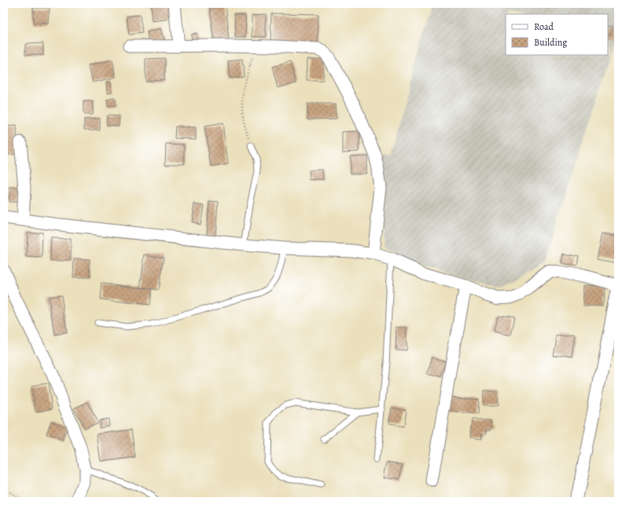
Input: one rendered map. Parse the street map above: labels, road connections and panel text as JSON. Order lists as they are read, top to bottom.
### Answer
{
  "legend": ["Road", "Building"]
}
